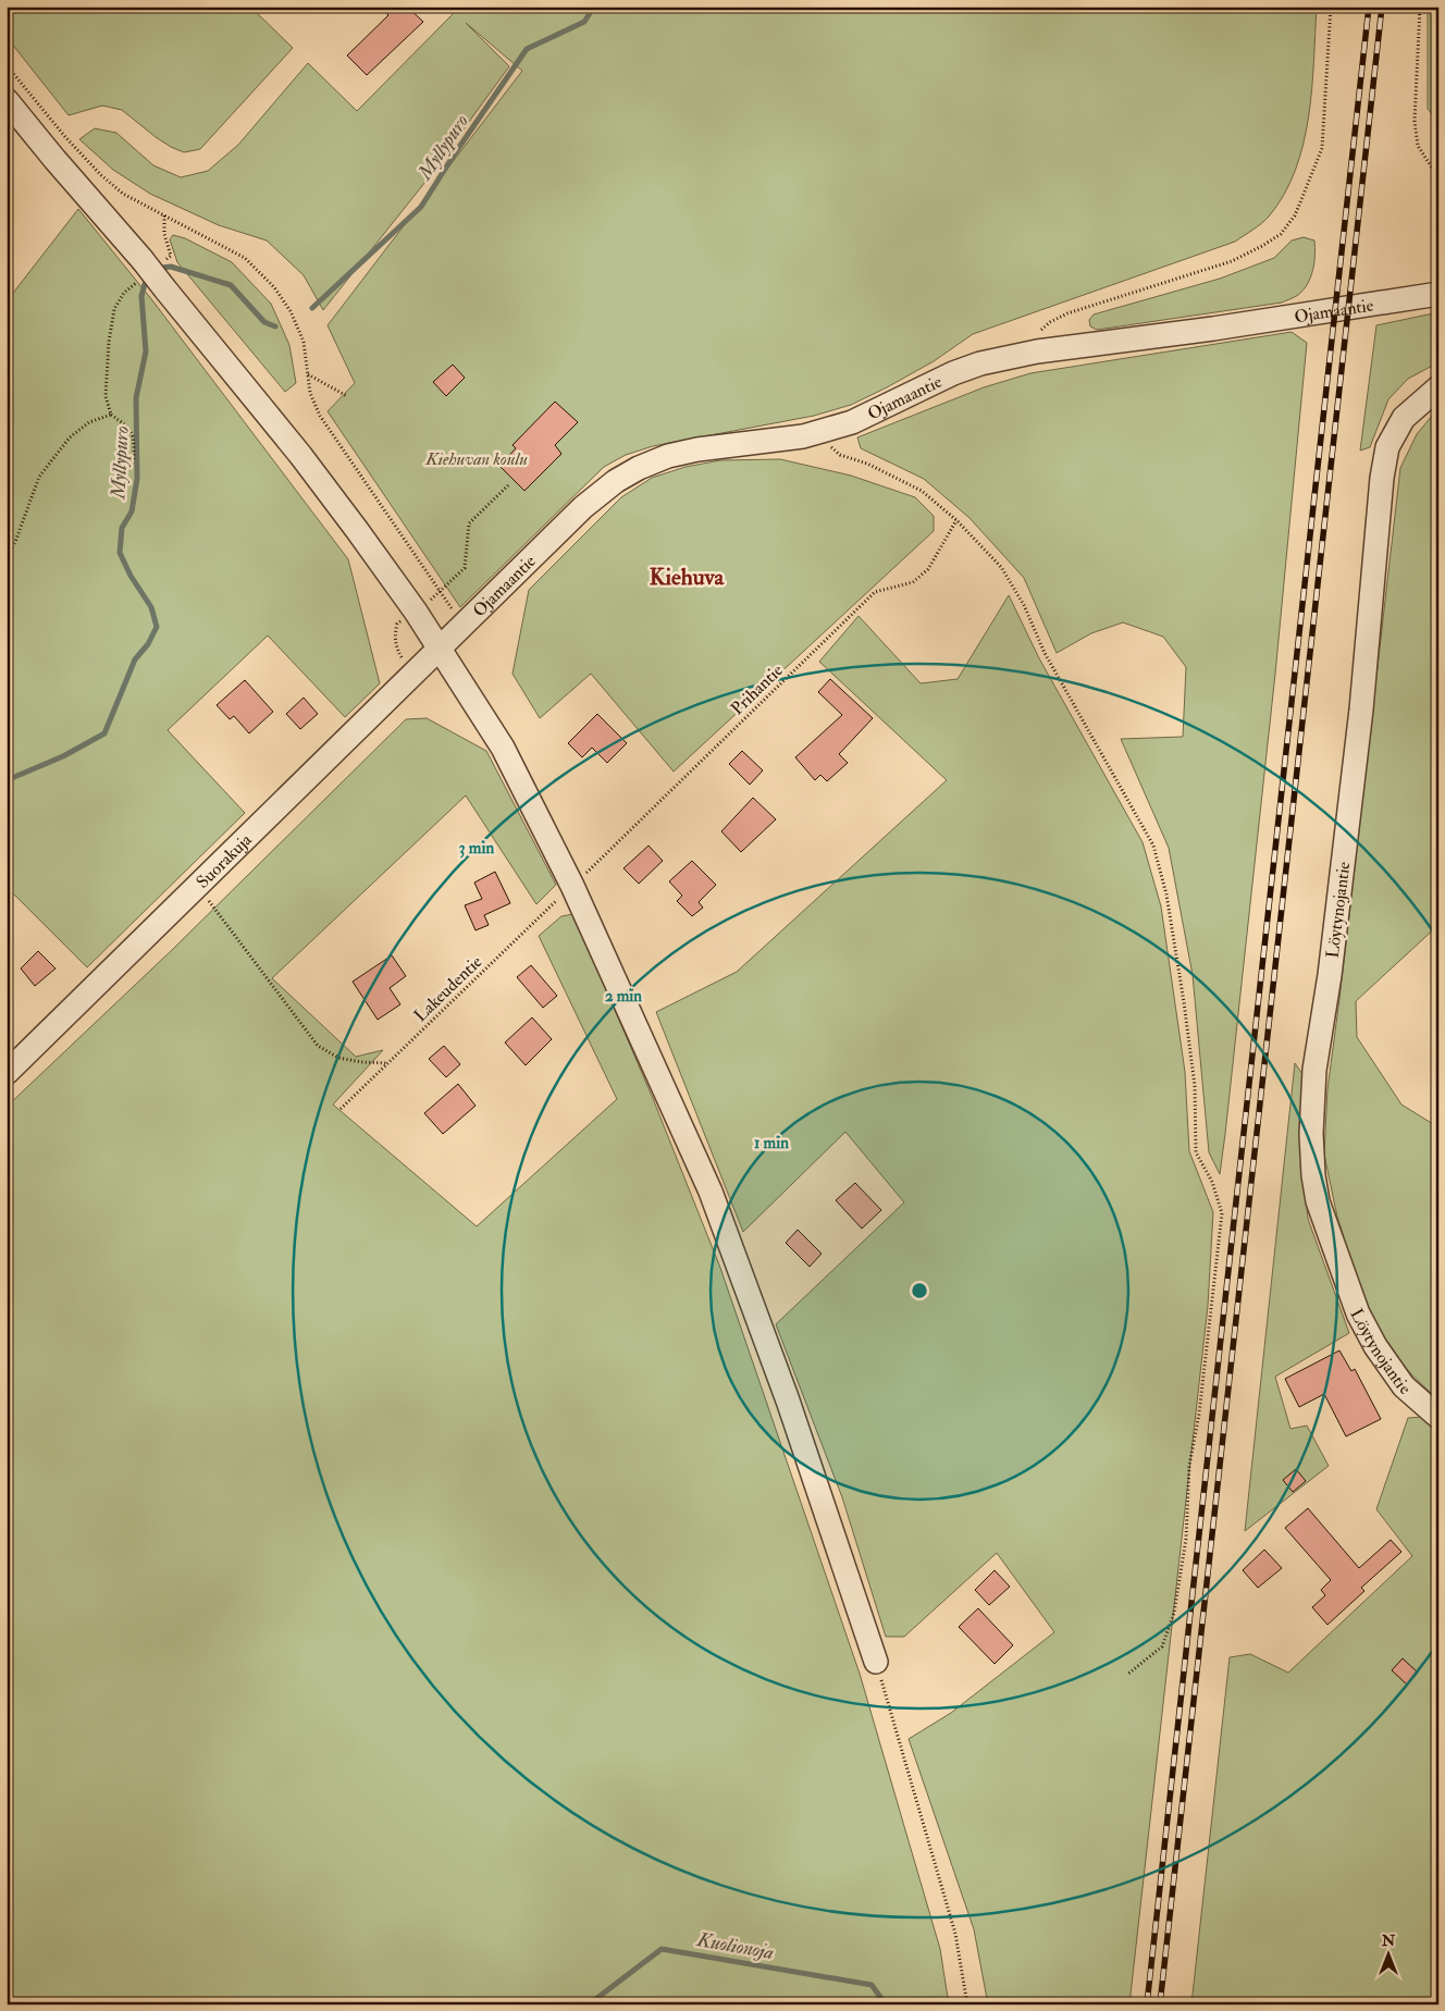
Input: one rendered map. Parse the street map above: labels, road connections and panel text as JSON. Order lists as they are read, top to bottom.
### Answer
{
  "streets": {
    "street": ["Ojamaantie", "Suorakuja", "Löytynojantie"],
    "path": ["Prihantie", "Lakeudentie"]
  },
  "crossings": [
    ["Ojamaantie", "Suorakuja"],
    ["Prihantie", "Lakeudentie"]
  ],
  "districts": ["Kiehuva"],
  "water": ["Myllypuro", "Kuolionoja"],
  "parks": ["Kiehuvan koulu"],
  "north": "top",
  "rings": ["3 min", "2 min", "1 min"]
}
